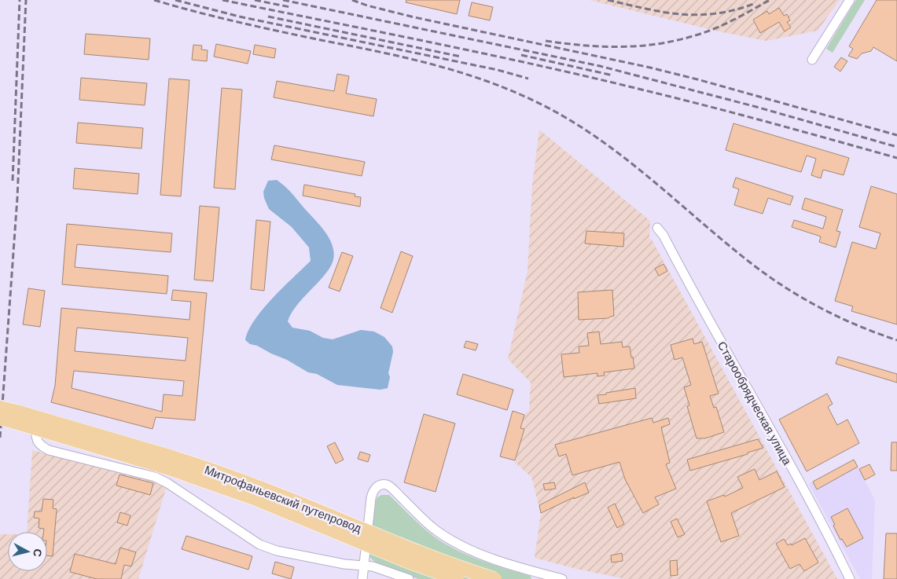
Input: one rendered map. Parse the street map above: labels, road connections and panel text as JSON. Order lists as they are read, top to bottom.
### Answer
{
  "streets": {
    "main road": ["Митрофаньевский путепровод"],
    "street": ["Старообрядческая улица"]
  },
  "north": "right"
}
